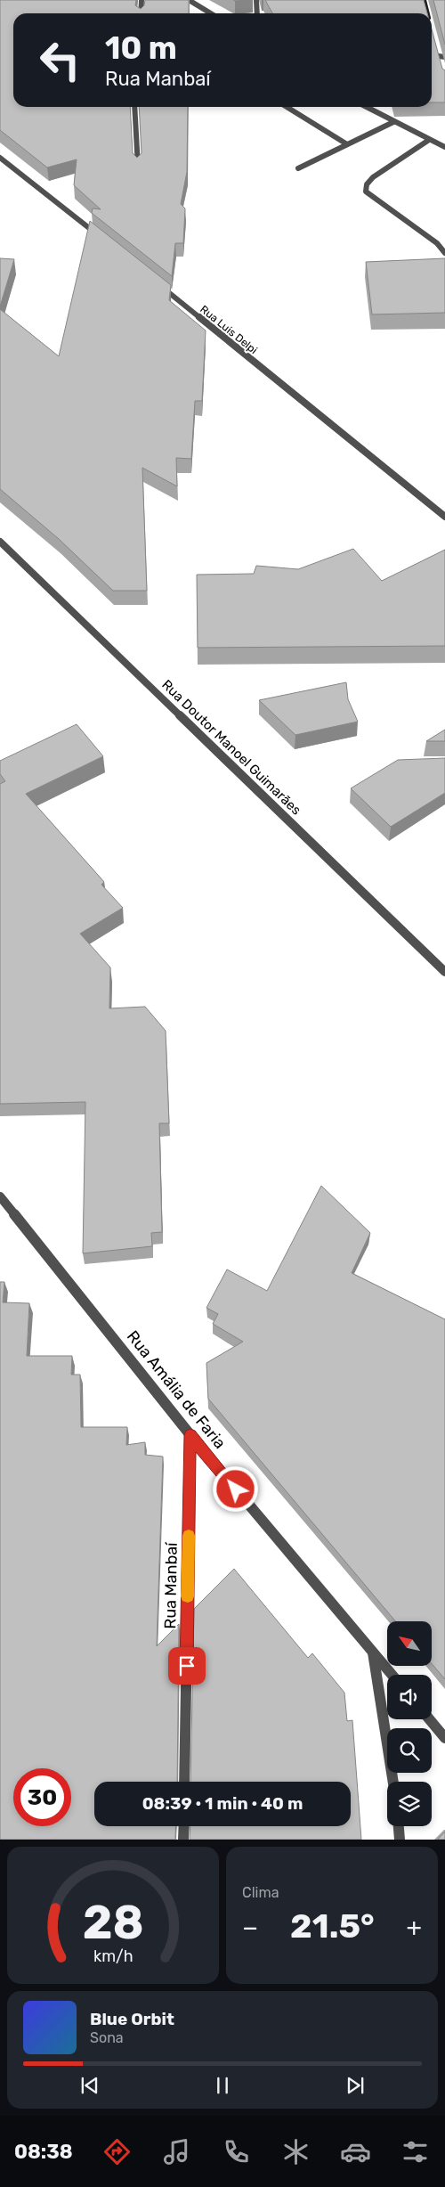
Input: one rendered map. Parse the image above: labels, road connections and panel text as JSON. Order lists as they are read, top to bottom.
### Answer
{
  "streets": {
    "street": [
      "Rua Luis Delpi",
      "Rua Doutor Manoel Guimarães",
      "Rua Amália de Faria",
      "Rua Manbaí"
    ]
  },
  "crossings": [
    ["Rua Amália de Faria", "Rua Manbaí"]
  ],
  "north": "top left",
  "page": {
    "turn": ["10 m", "Rua Manbaí"],
    "limit": "30",
    "trip": "08:39 · 1 min · 40 m",
    "tile": "Clima",
    "heat": ["−", "21.5°", "+"],
    "song": ["Blue Orbit", "Sona"],
    "tabs": "08:38",
    "gauge": ["28", "km/h"]
  }
}
